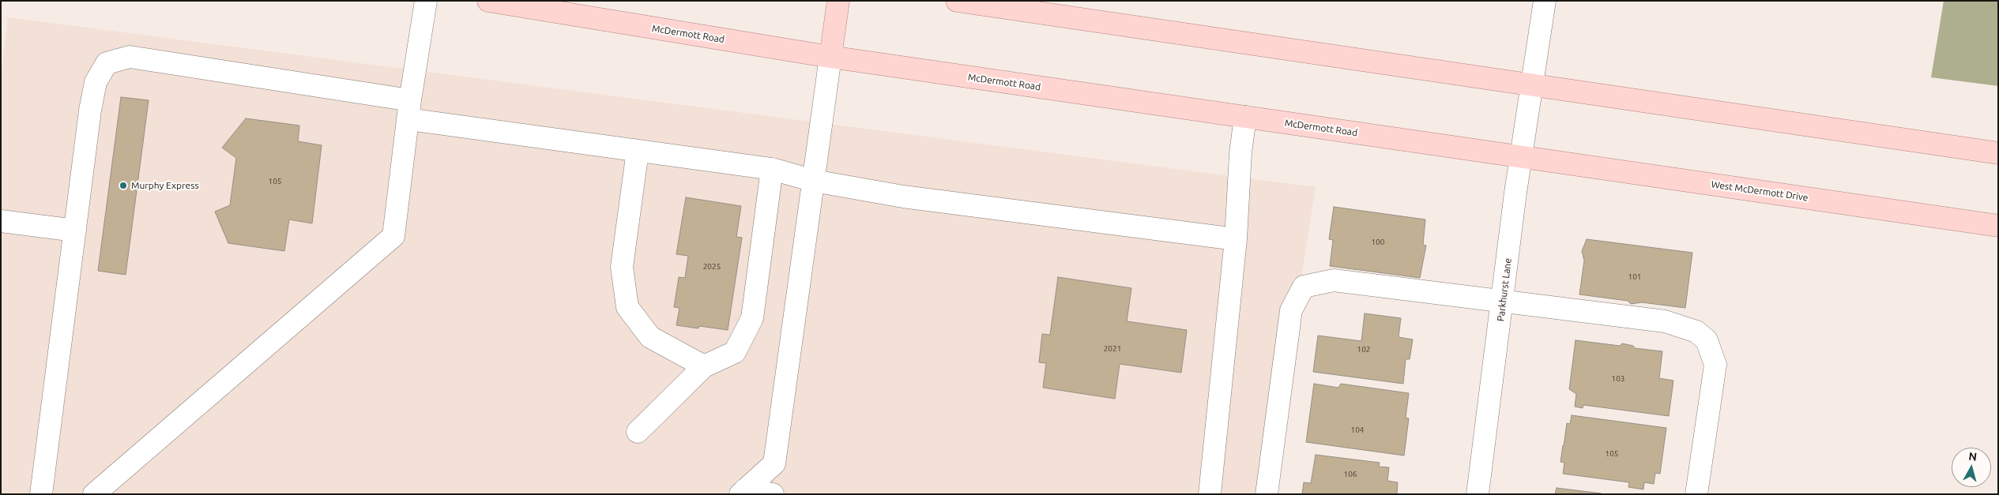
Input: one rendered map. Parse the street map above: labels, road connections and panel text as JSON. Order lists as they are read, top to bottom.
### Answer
{
  "streets": {
    "main road": ["McDermott Road", "West McDermott Drive"],
    "street": ["Parkhurst Lane"]
  },
  "crossings": [
    ["McDermott Road", "West McDermott Drive"],
    ["McDermott Road", "Parkhurst Lane"],
    ["West McDermott Drive", "Parkhurst Lane"]
  ],
  "places": ["Murphy Express"],
  "house_numbers": [
    "105",
    "100",
    "2025",
    "101",
    "2021",
    "102",
    "103",
    "104",
    "105",
    "106"
  ],
  "north": "top"
}
